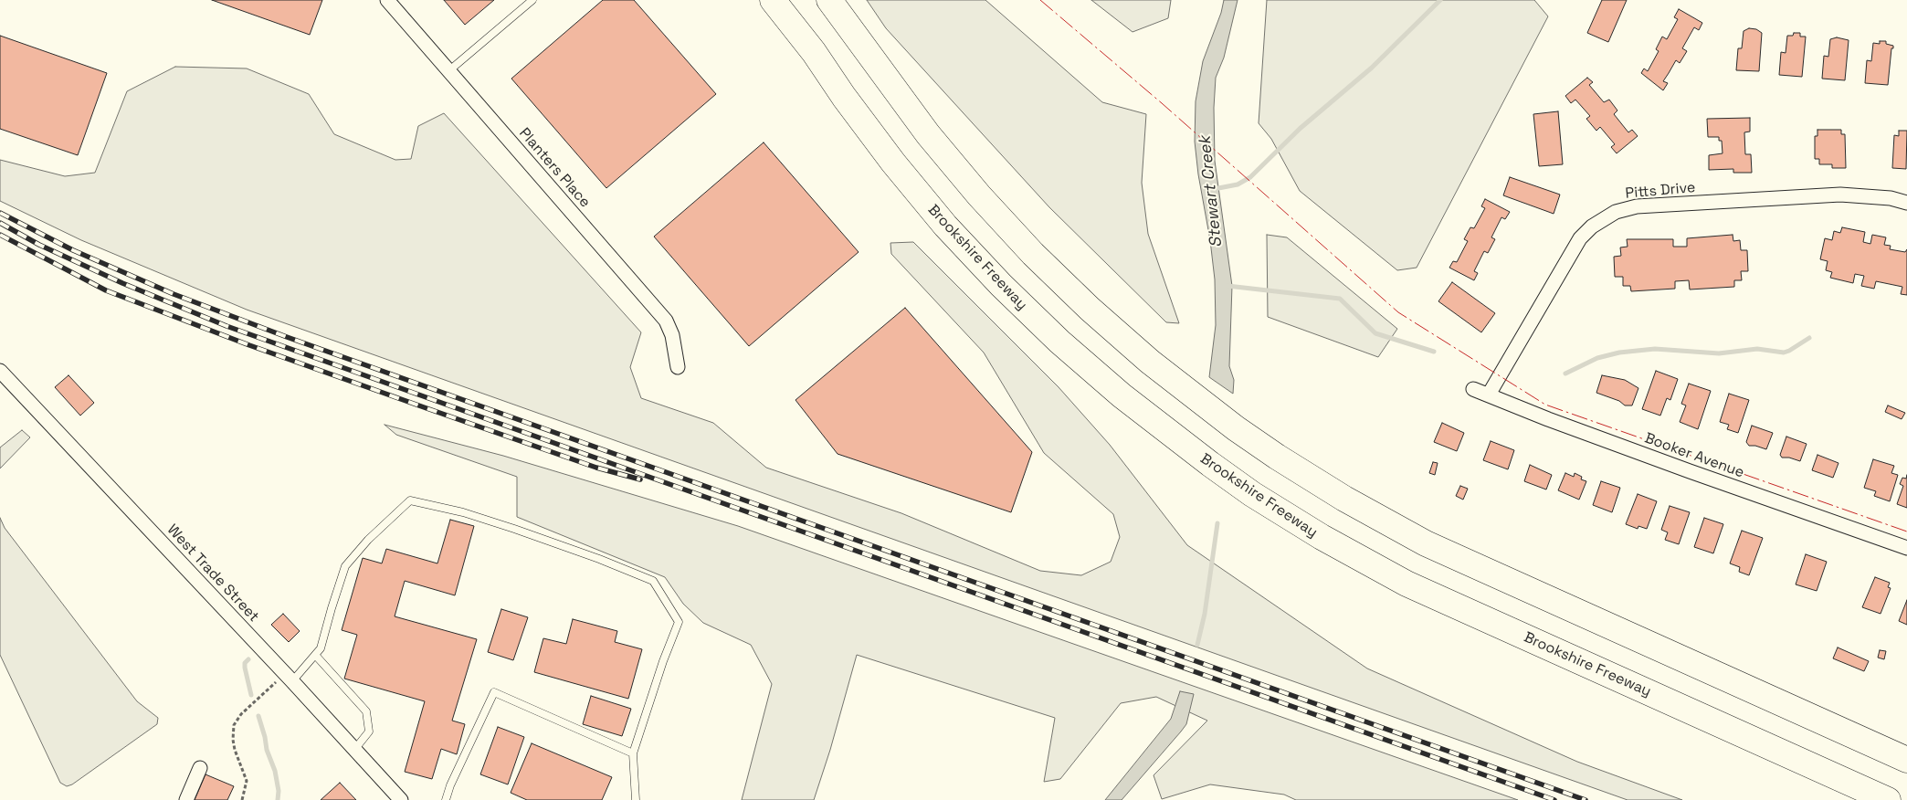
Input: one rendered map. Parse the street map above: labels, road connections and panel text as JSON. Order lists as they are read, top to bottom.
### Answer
{
  "streets": {
    "highway": ["Brookshire Freeway"],
    "street": [
      "Planters Place",
      "Pitts Drive",
      "Booker Avenue",
      "West Trade Street"
    ]
  },
  "crossings": [
    ["Pitts Drive", "Booker Avenue"]
  ],
  "water": ["Stewart Creek"]
}
